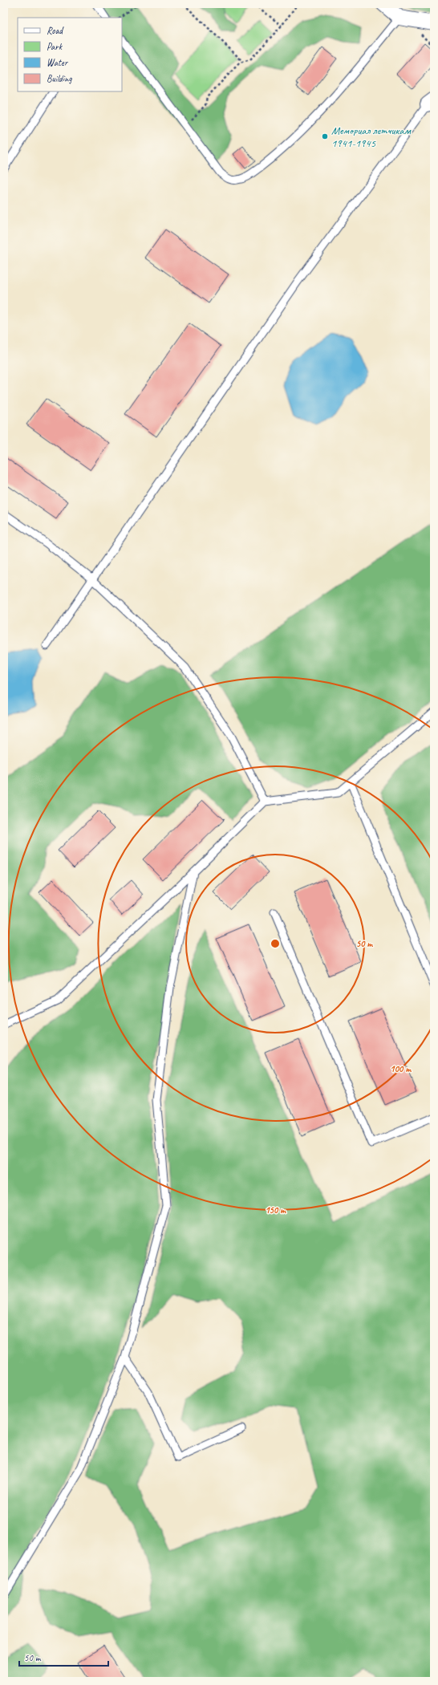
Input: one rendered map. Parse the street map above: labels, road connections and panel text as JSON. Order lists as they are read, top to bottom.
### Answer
{
  "places": ["Мемориал летчикам 1941-1945"],
  "legend": [
    "Road",
    "Park",
    "Water",
    "Building"
  ],
  "scale_bar": "50 m",
  "rings": ["50 m", "100 m", "150 m"]
}
